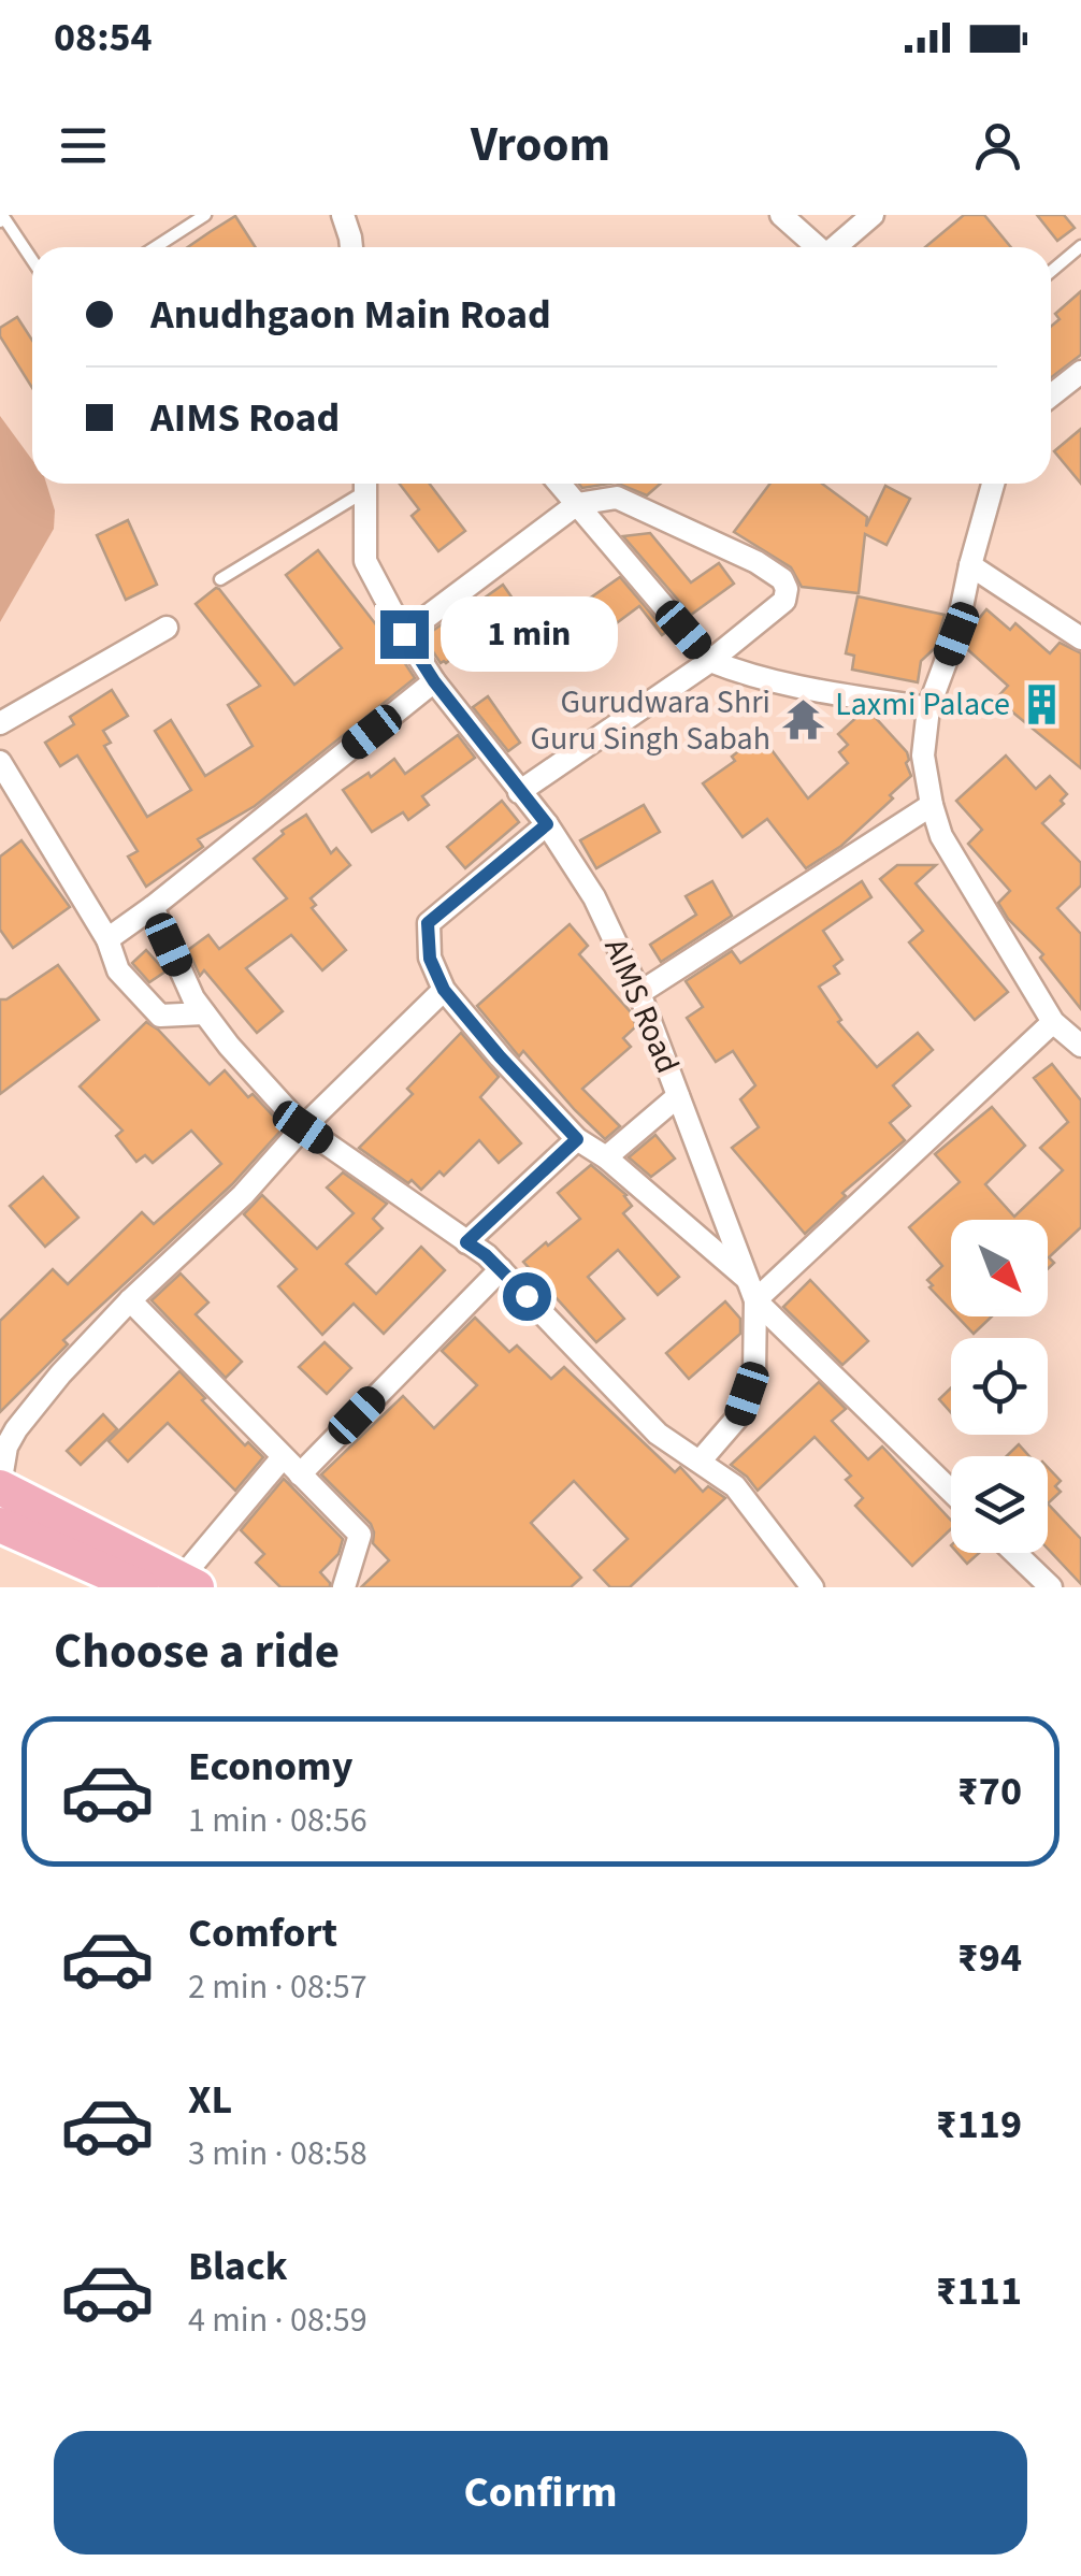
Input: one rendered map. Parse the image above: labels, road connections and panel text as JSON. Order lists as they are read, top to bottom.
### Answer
{
  "streets": {
    "street": ["AIMS Road"]
  },
  "places": {
    "building": ["Laxmi Palace"],
    "temple": ["Gurudwara Shri Guru Singh Sabah"]
  },
  "north": "bottom right",
  "page": {
    "status": "08:54",
    "header": "Vroom",
    "banner": ["Anudhgaon Main Road", "AIMS Road"],
    "bubble": "1 min",
    "heading": "Choose a ride",
    "list": [
      {
        "name": "Economy",
        "note": "1 min · 08:56",
        "value": "₹70"
      },
      {
        "name": "Comfort",
        "note": "2 min · 08:57",
        "value": "₹94"
      },
      {
        "name": "XL",
        "note": "3 min · 08:58",
        "value": "₹119"
      },
      {
        "name": "Black",
        "note": "4 min · 08:59",
        "value": "₹111"
      }
    ],
    "buttons": "Confirm"
  }
}
